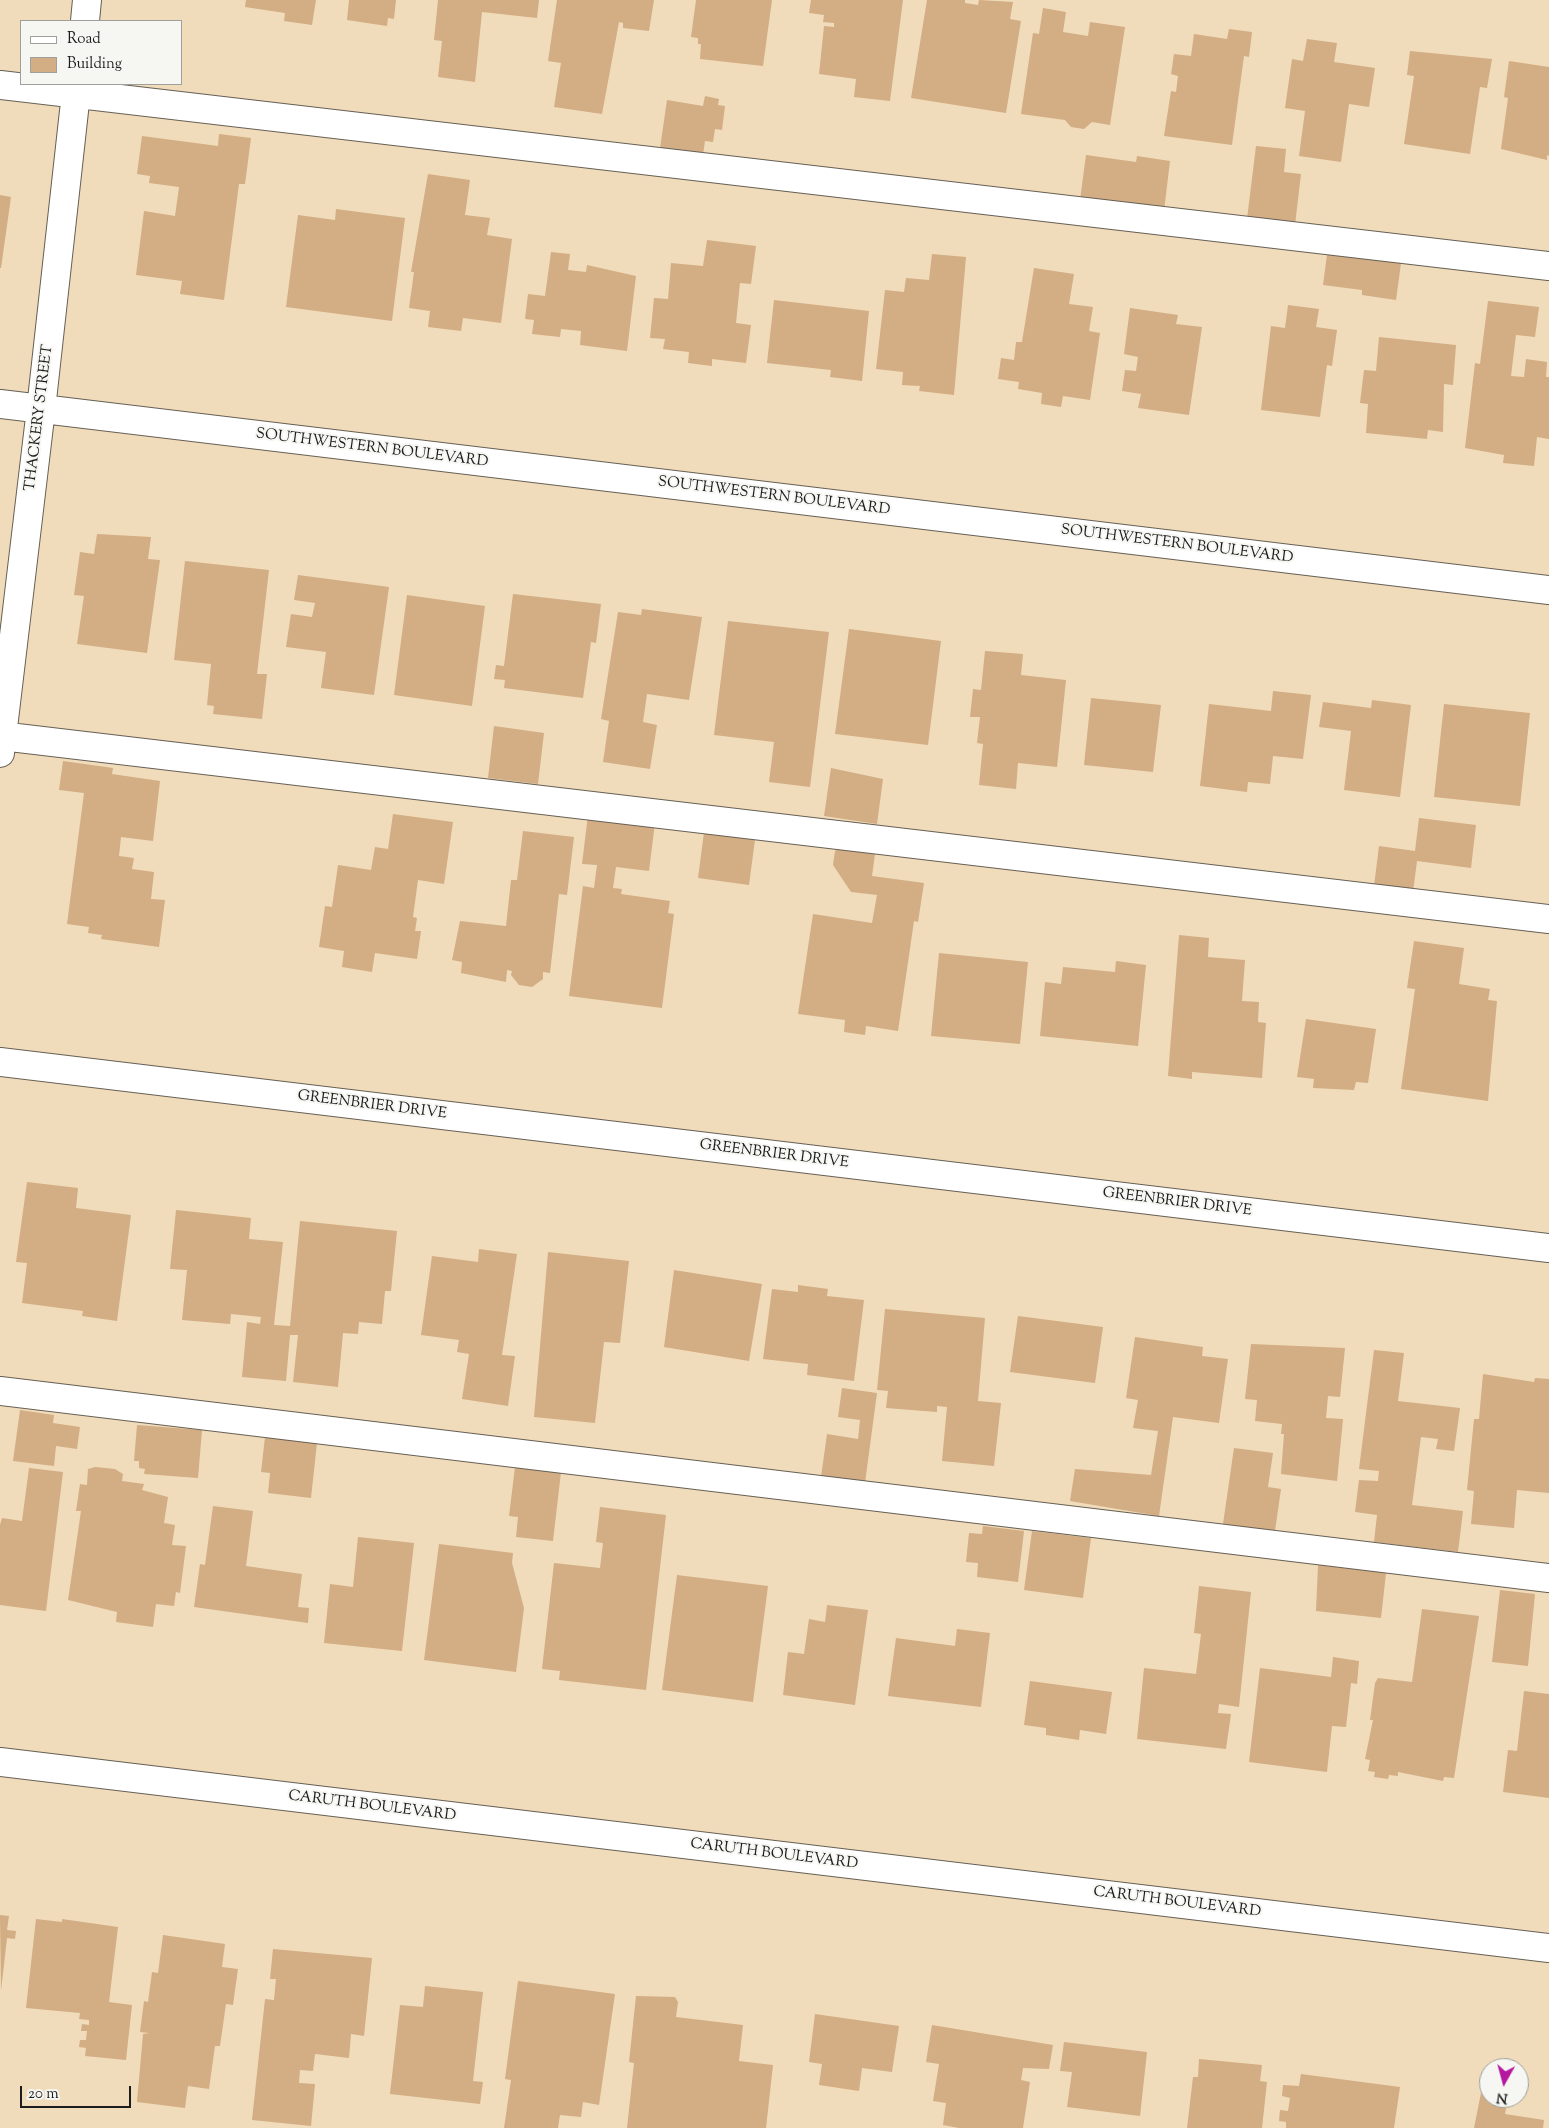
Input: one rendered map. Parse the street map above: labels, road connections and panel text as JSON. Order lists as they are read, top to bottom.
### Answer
{
  "streets": {
    "street": [
      "THACKERY STREET",
      "SOUTHWESTERN BOULEVARD",
      "GREENBRIER DRIVE",
      "CARUTH BOULEVARD"
    ]
  },
  "crossings": [
    ["THACKERY STREET", "SOUTHWESTERN BOULEVARD"]
  ],
  "legend": ["Road", "Building"],
  "scale_bar": "20 m",
  "north": "bottom"
}
